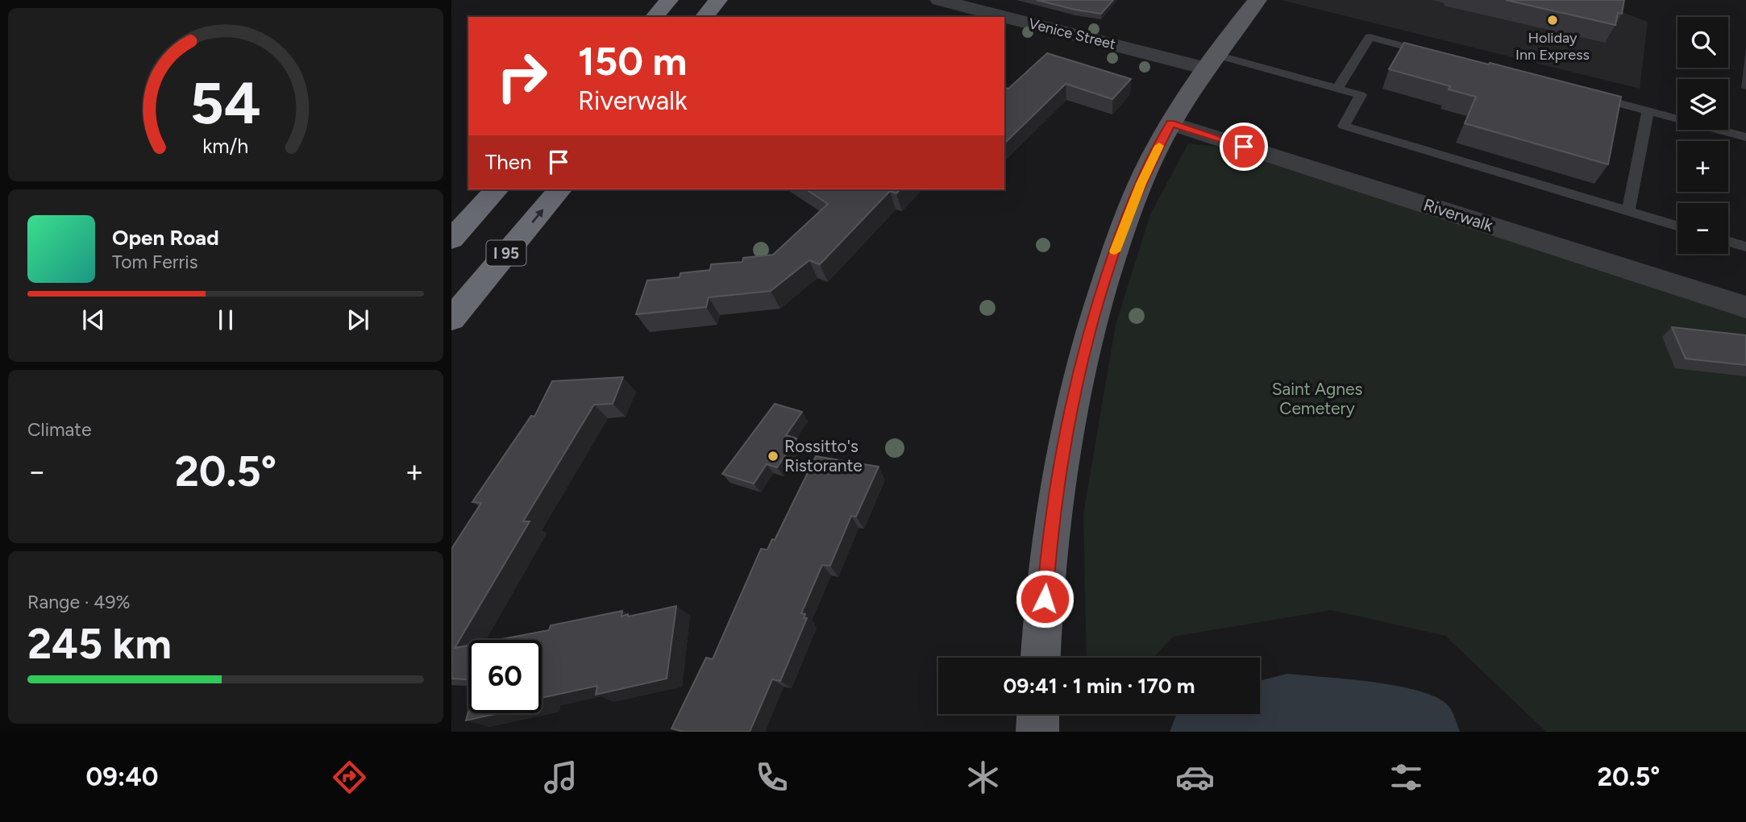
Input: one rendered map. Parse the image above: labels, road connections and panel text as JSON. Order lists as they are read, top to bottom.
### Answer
{
  "streets": {
    "highway": ["I 95"],
    "street": ["Venice Street", "Riverwalk"]
  },
  "parks": ["Saint Agnes Cemetery"],
  "places": ["Holiday Inn Express", "Rossitto's Ristorante"],
  "page": {
    "map_buttons": ["+", "−"],
    "turn": ["150 m", "Riverwalk"],
    "then": "Then",
    "song": ["Open Road", "Tom Ferris"],
    "tile": [
      "Climate",
      ["Range · 49%", "245 km"]
    ],
    "heat": ["−", "20.5°", "+"],
    "limit": "60",
    "trip": "09:41 · 1 min · 170 m",
    "tabs": ["09:40", "20.5°"],
    "gauge": ["54", "km/h"]
  }
}
